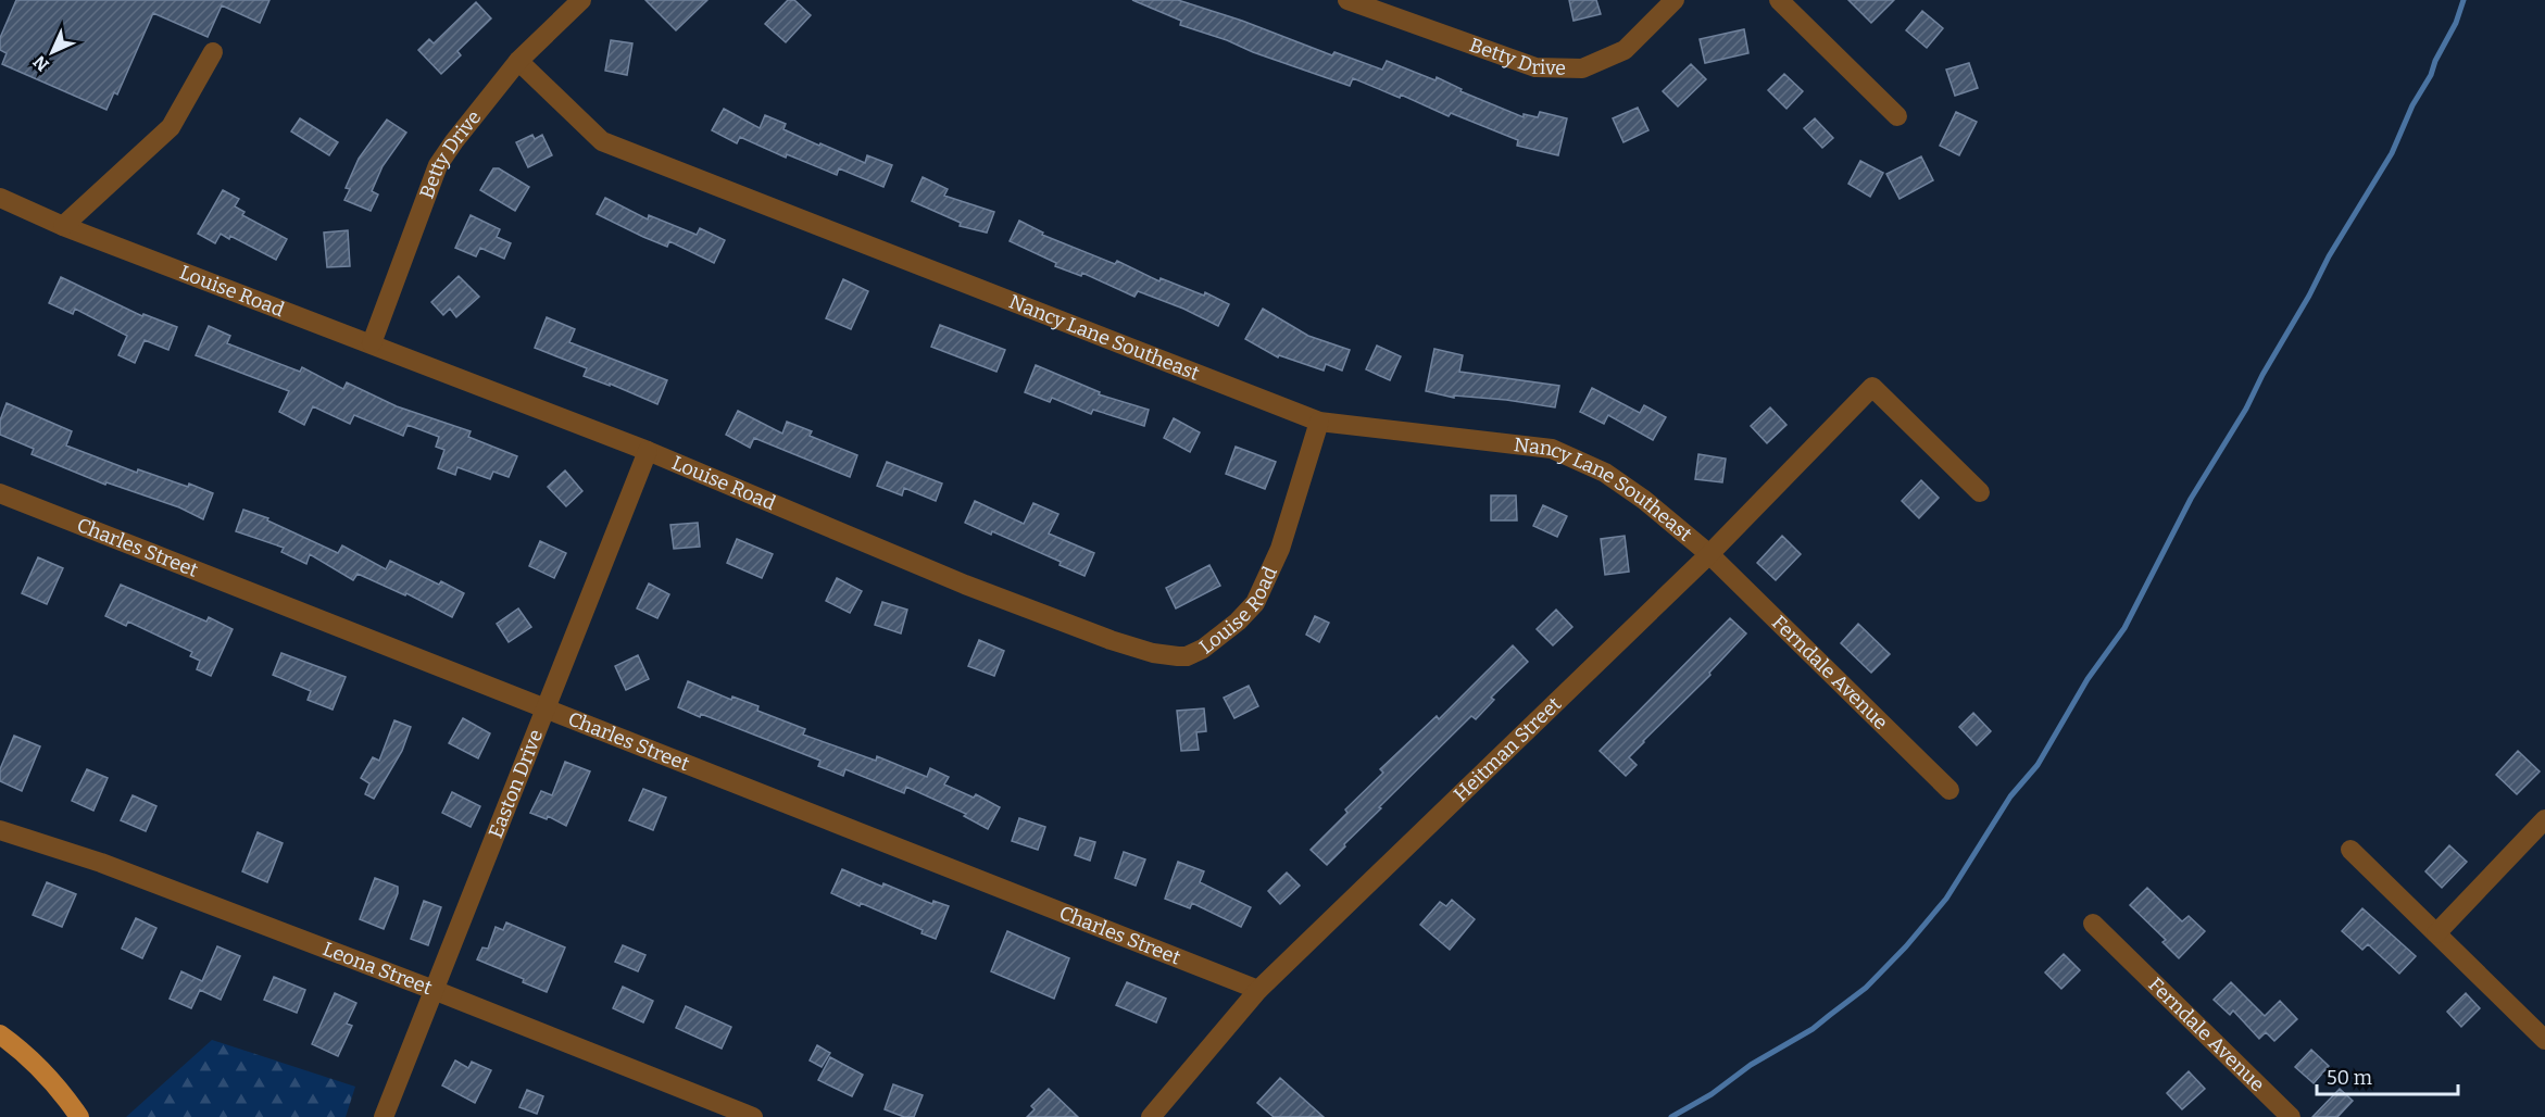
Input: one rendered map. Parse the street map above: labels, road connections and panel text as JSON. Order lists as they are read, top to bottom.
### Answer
{
  "streets": {
    "street": [
      "Betty Drive",
      "Louise Road",
      "Nancy Lane Southeast",
      "Charles Street",
      "Ferndale Avenue",
      "Heitman Street",
      "Easton Drive",
      "Leona Street"
    ]
  },
  "crossings": [
    ["Betty Drive", "Louise Road"],
    ["Betty Drive", "Nancy Lane Southeast"],
    ["Louise Road", "Nancy Lane Southeast"],
    ["Louise Road", "Easton Drive"],
    ["Nancy Lane Southeast", "Ferndale Avenue"],
    ["Nancy Lane Southeast", "Heitman Street"],
    ["Charles Street", "Heitman Street"],
    ["Charles Street", "Easton Drive"],
    ["Ferndale Avenue", "Heitman Street"],
    ["Easton Drive", "Leona Street"]
  ],
  "scale_bar": "50 m",
  "north": "bottom left"
}
